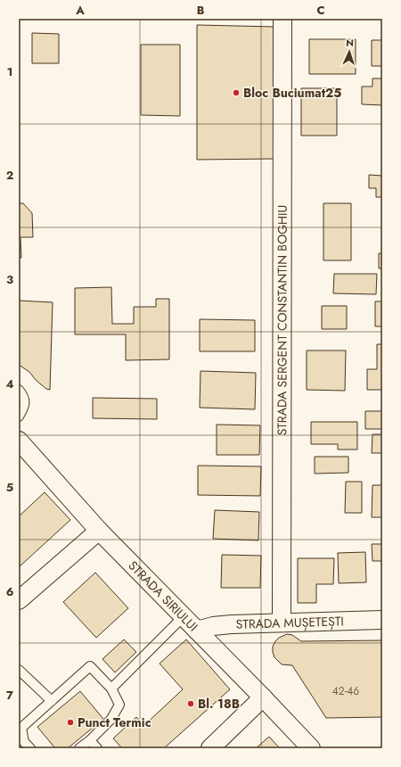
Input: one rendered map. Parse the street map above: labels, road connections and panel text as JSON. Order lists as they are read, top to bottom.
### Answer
{
  "streets": {
    "street": ["STRADA SERGENT CONSTANTIN BOGHIU", "STRADA SIRIULUI", "STRADA MUȘETEȘTI"]
  },
  "crossings": [
    ["STRADA SERGENT CONSTANTIN BOGHIU", "STRADA MUȘETEȘTI"],
    ["STRADA SIRIULUI", "STRADA MUȘETEȘTI"]
  ],
  "places": ["Bloc Buciumat25", "Bl. 18B", "Punct Termic"],
  "house_numbers": ["42-46"],
  "north": "top",
  "grid": {
    "columns": ["A", "B", "C"],
    "rows": [
      "1",
      "2",
      "3",
      "4",
      "5",
      "6",
      "7"
    ]
  }
}
